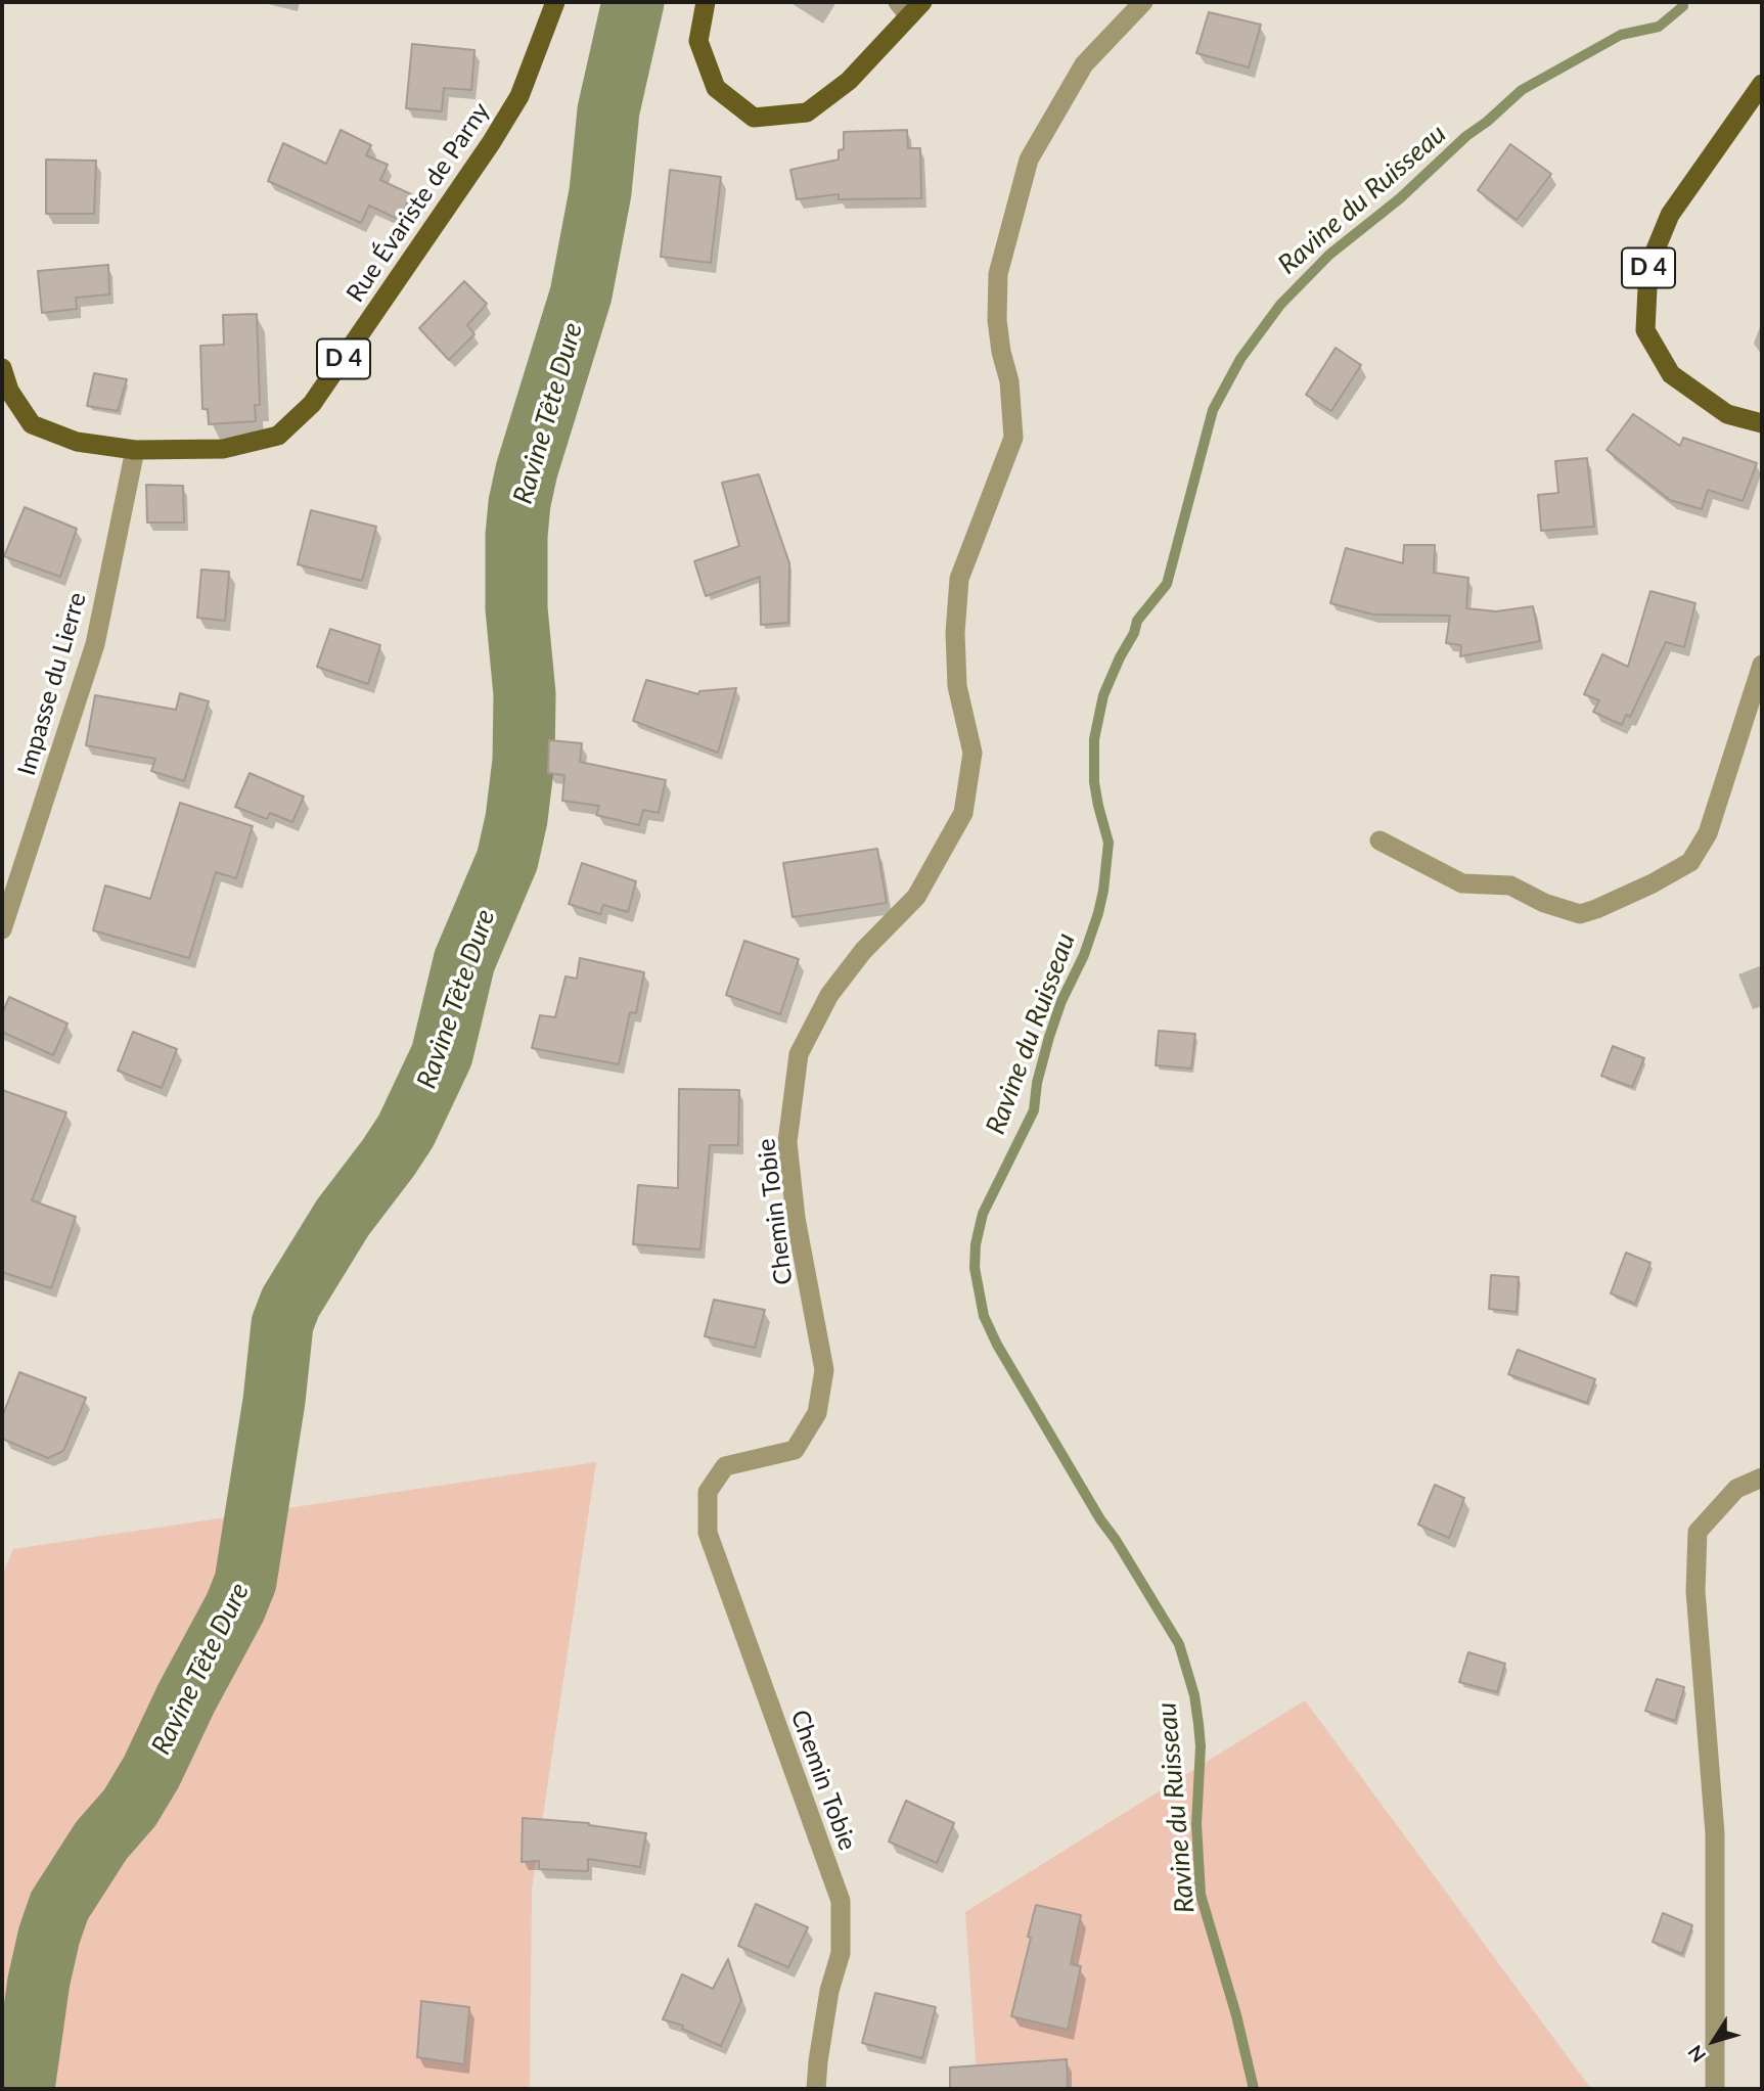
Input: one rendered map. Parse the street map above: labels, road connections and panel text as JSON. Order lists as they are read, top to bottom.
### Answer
{
  "streets": {
    "main road": ["Rue Évariste de Parny", "D 4"],
    "street": ["Impasse du Lierre", "Chemin Tobie"]
  },
  "crossings": [
    ["Rue Évariste de Parny", "Impasse du Lierre"]
  ],
  "water": ["Ravine du Ruisseau", "Ravine Tête Dure"],
  "north": "bottom left"
}
